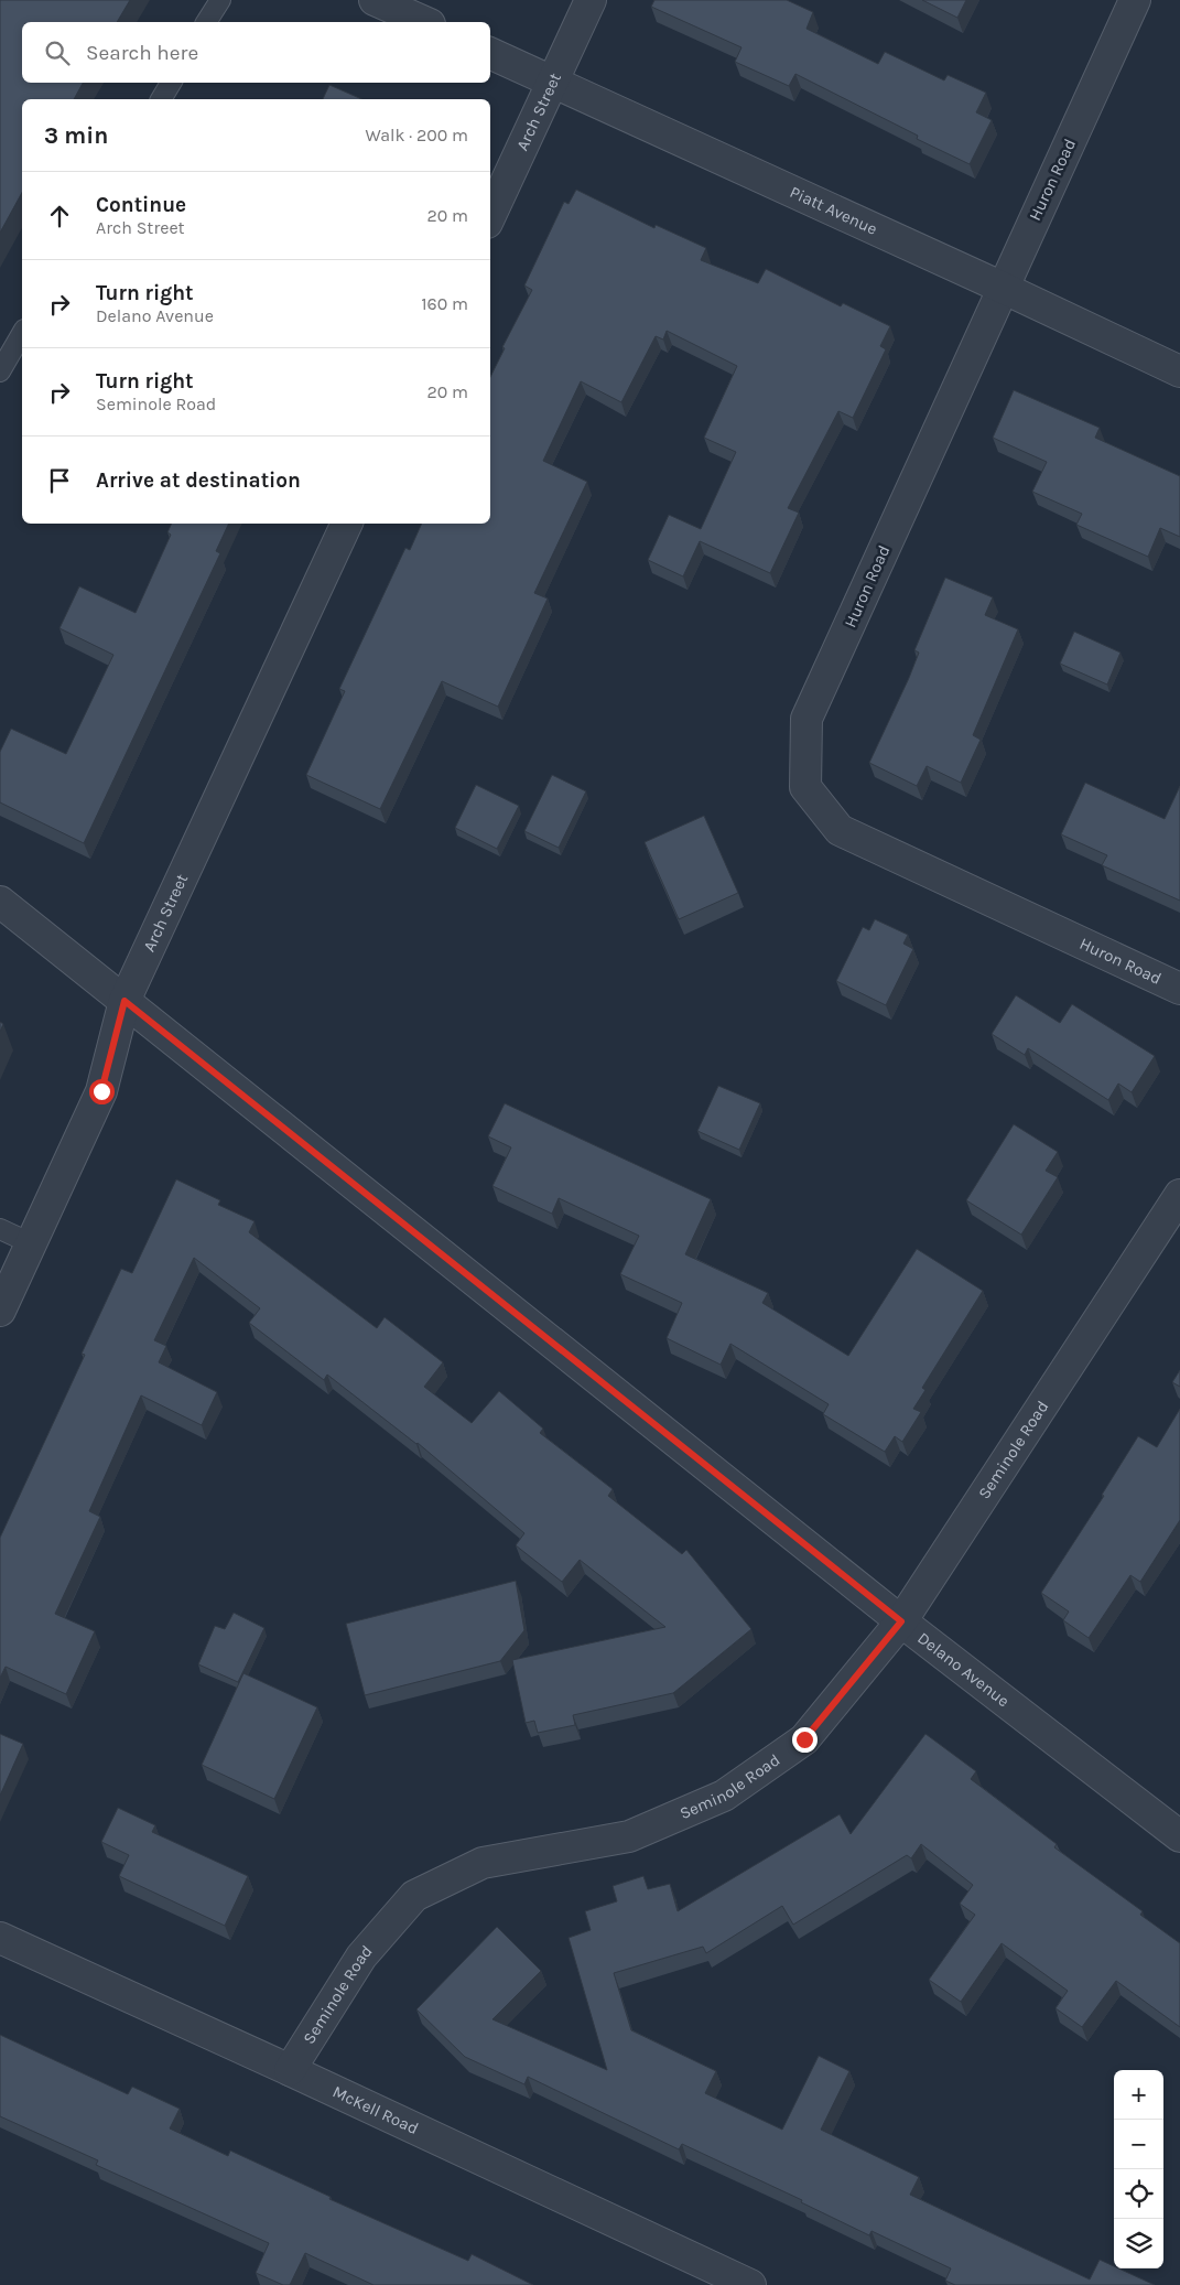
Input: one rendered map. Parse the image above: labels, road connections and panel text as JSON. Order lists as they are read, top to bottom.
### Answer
{
  "streets": {
    "street": [
      "Arch Street",
      "Huron Road",
      "Piatt Avenue",
      "Seminole Road",
      "Delano Avenue",
      "McKell Road"
    ]
  },
  "crossings": [
    ["Arch Street", "Piatt Avenue"],
    ["Arch Street", "Delano Avenue"],
    ["Huron Road", "Piatt Avenue"],
    ["Seminole Road", "Delano Avenue"],
    ["Seminole Road", "McKell Road"]
  ],
  "page": {
    "search": "Search here",
    "heading": ["3 min", "Walk · 200 m"],
    "list": [
      ["Continue", "Arch Street", "20 m"],
      ["Turn right", "Delano Avenue", "160 m"],
      ["Turn right", "Seminole Road", "20 m"],
      "Arrive at destination"
    ],
    "map_buttons": ["+", "−"]
  }
}
